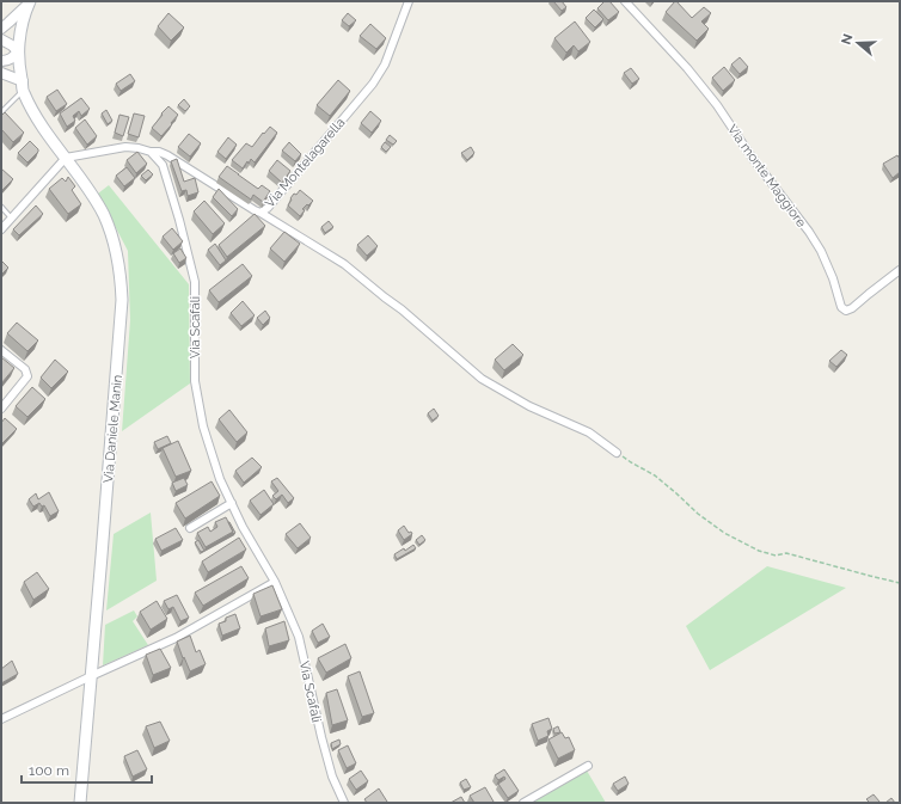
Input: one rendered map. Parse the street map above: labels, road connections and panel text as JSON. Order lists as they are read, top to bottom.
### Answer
{
  "streets": {
    "main road": ["Via Daniele Manin"],
    "street": ["Via Montelagarella", "Via monte Maggiore", "Via Scafali"]
  },
  "crossings": [
    ["Via Montelagarella", "Via Scafali"]
  ],
  "scale_bar": "100 m",
  "north": "left"
}
